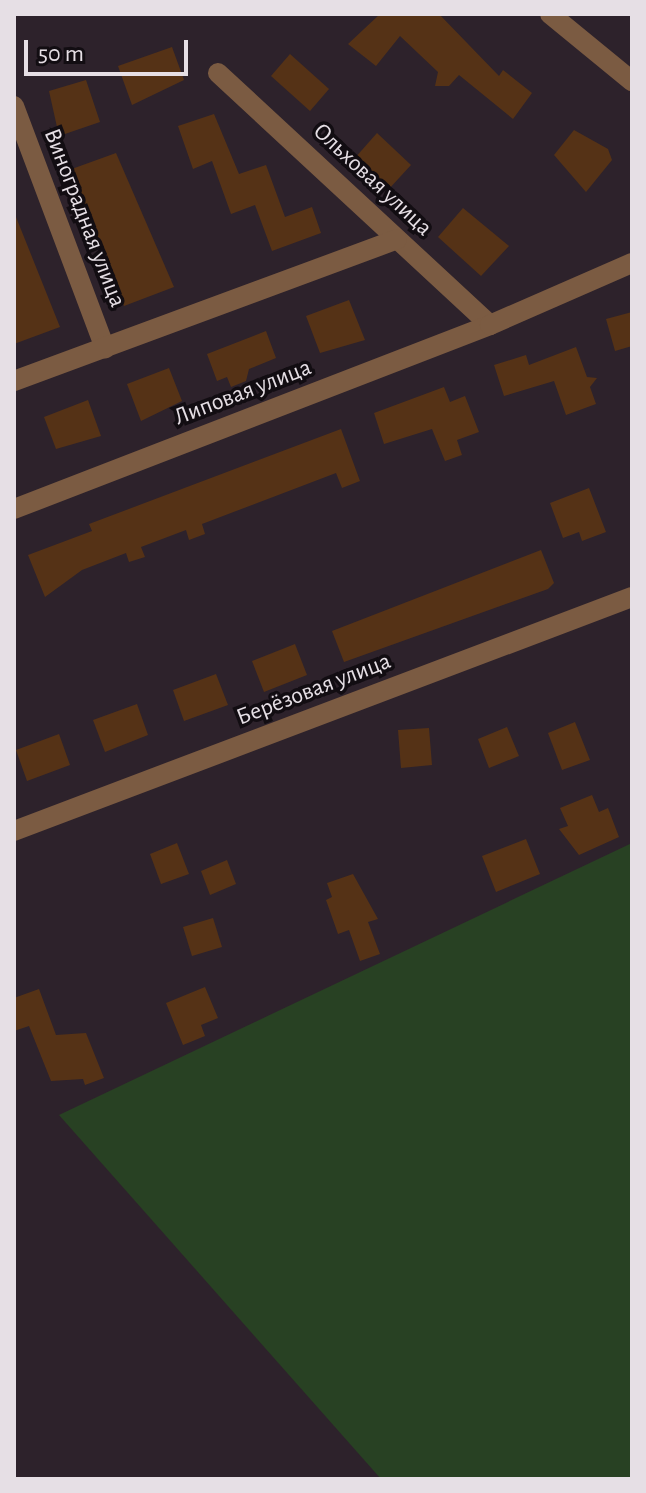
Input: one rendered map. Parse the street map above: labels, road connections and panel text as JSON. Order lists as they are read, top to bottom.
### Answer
{
  "streets": {
    "street": [
      "Ольховая улица",
      "Виноградная улица",
      "Липовая улица",
      "Берёзовая улица"
    ]
  },
  "crossings": [
    ["Ольховая улица", "Липовая улица"]
  ],
  "scale_bar": "50 m"
}
